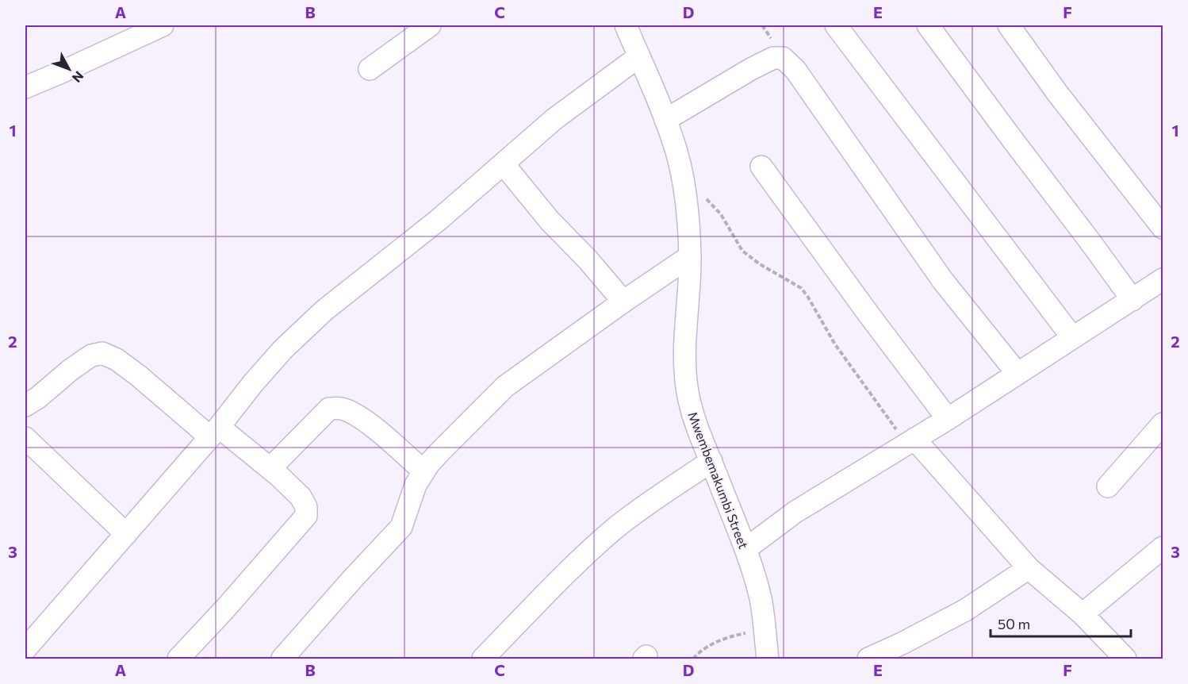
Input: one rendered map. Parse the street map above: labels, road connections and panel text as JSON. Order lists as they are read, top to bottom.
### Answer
{
  "streets": {
    "street": ["Mwembemakumbi Street"]
  },
  "scale_bar": "50 m",
  "north": "bottom right",
  "grid": {
    "columns": [
      "A",
      "B",
      "C",
      "D",
      "E",
      "F"
    ],
    "rows": ["1", "2", "3"]
  }
}
